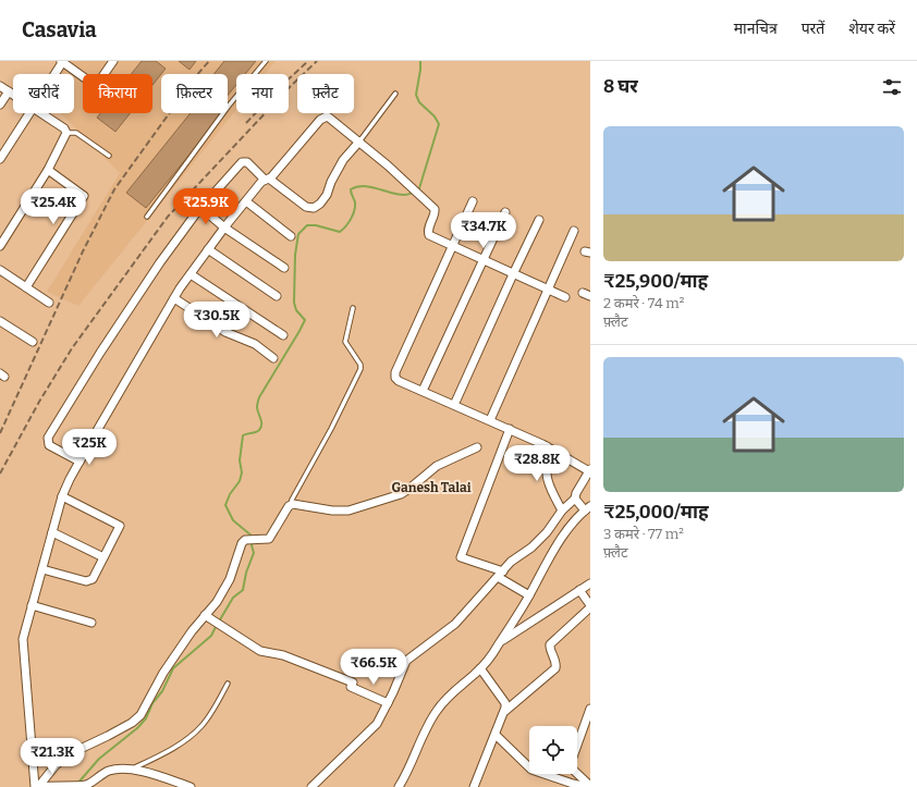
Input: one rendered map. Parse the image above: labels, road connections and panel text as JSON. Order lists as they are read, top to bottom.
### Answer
{
  "districts": ["Ganesh Talai"],
  "page": {
    "header": "Casavia",
    "nav": ["मानचित्र", "परतें", "शेयर करें"],
    "heading": "8 घर",
    "chip": [
      "खरीदें",
      "किराया",
      "फ़िल्टर",
      "नया",
      "फ़्लैट"
    ],
    "list": [
      {
        "name": "₹25,900/माह",
        "note": "2 कमरे · 74 m² · फ़्लैट"
      },
      {
        "name": "₹25,000/माह",
        "note": "3 कमरे · 77 m² · फ़्लैट"
      }
    ],
    "price": [
      "₹25.4K",
      "₹25.9K",
      "₹34.7K",
      "₹30.5K",
      "₹25K",
      "₹28.8K",
      "₹66.5K",
      "₹21.3K"
    ]
  }
}
